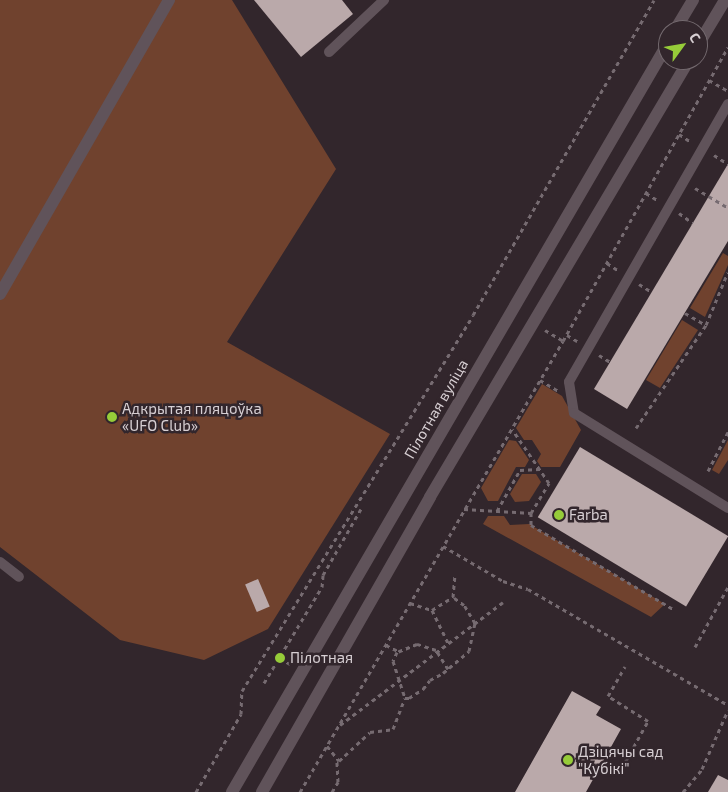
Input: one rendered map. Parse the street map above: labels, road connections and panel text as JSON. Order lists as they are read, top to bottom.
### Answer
{
  "streets": {
    "street": ["Пілотная вуліца"]
  },
  "places": [
    "Адкрытая пляцоўка «UFO Club»",
    "Farba",
    "Пілотная",
    "Дзіцячы сад \"Кубікі\""
  ],
  "north": "top right"
}
